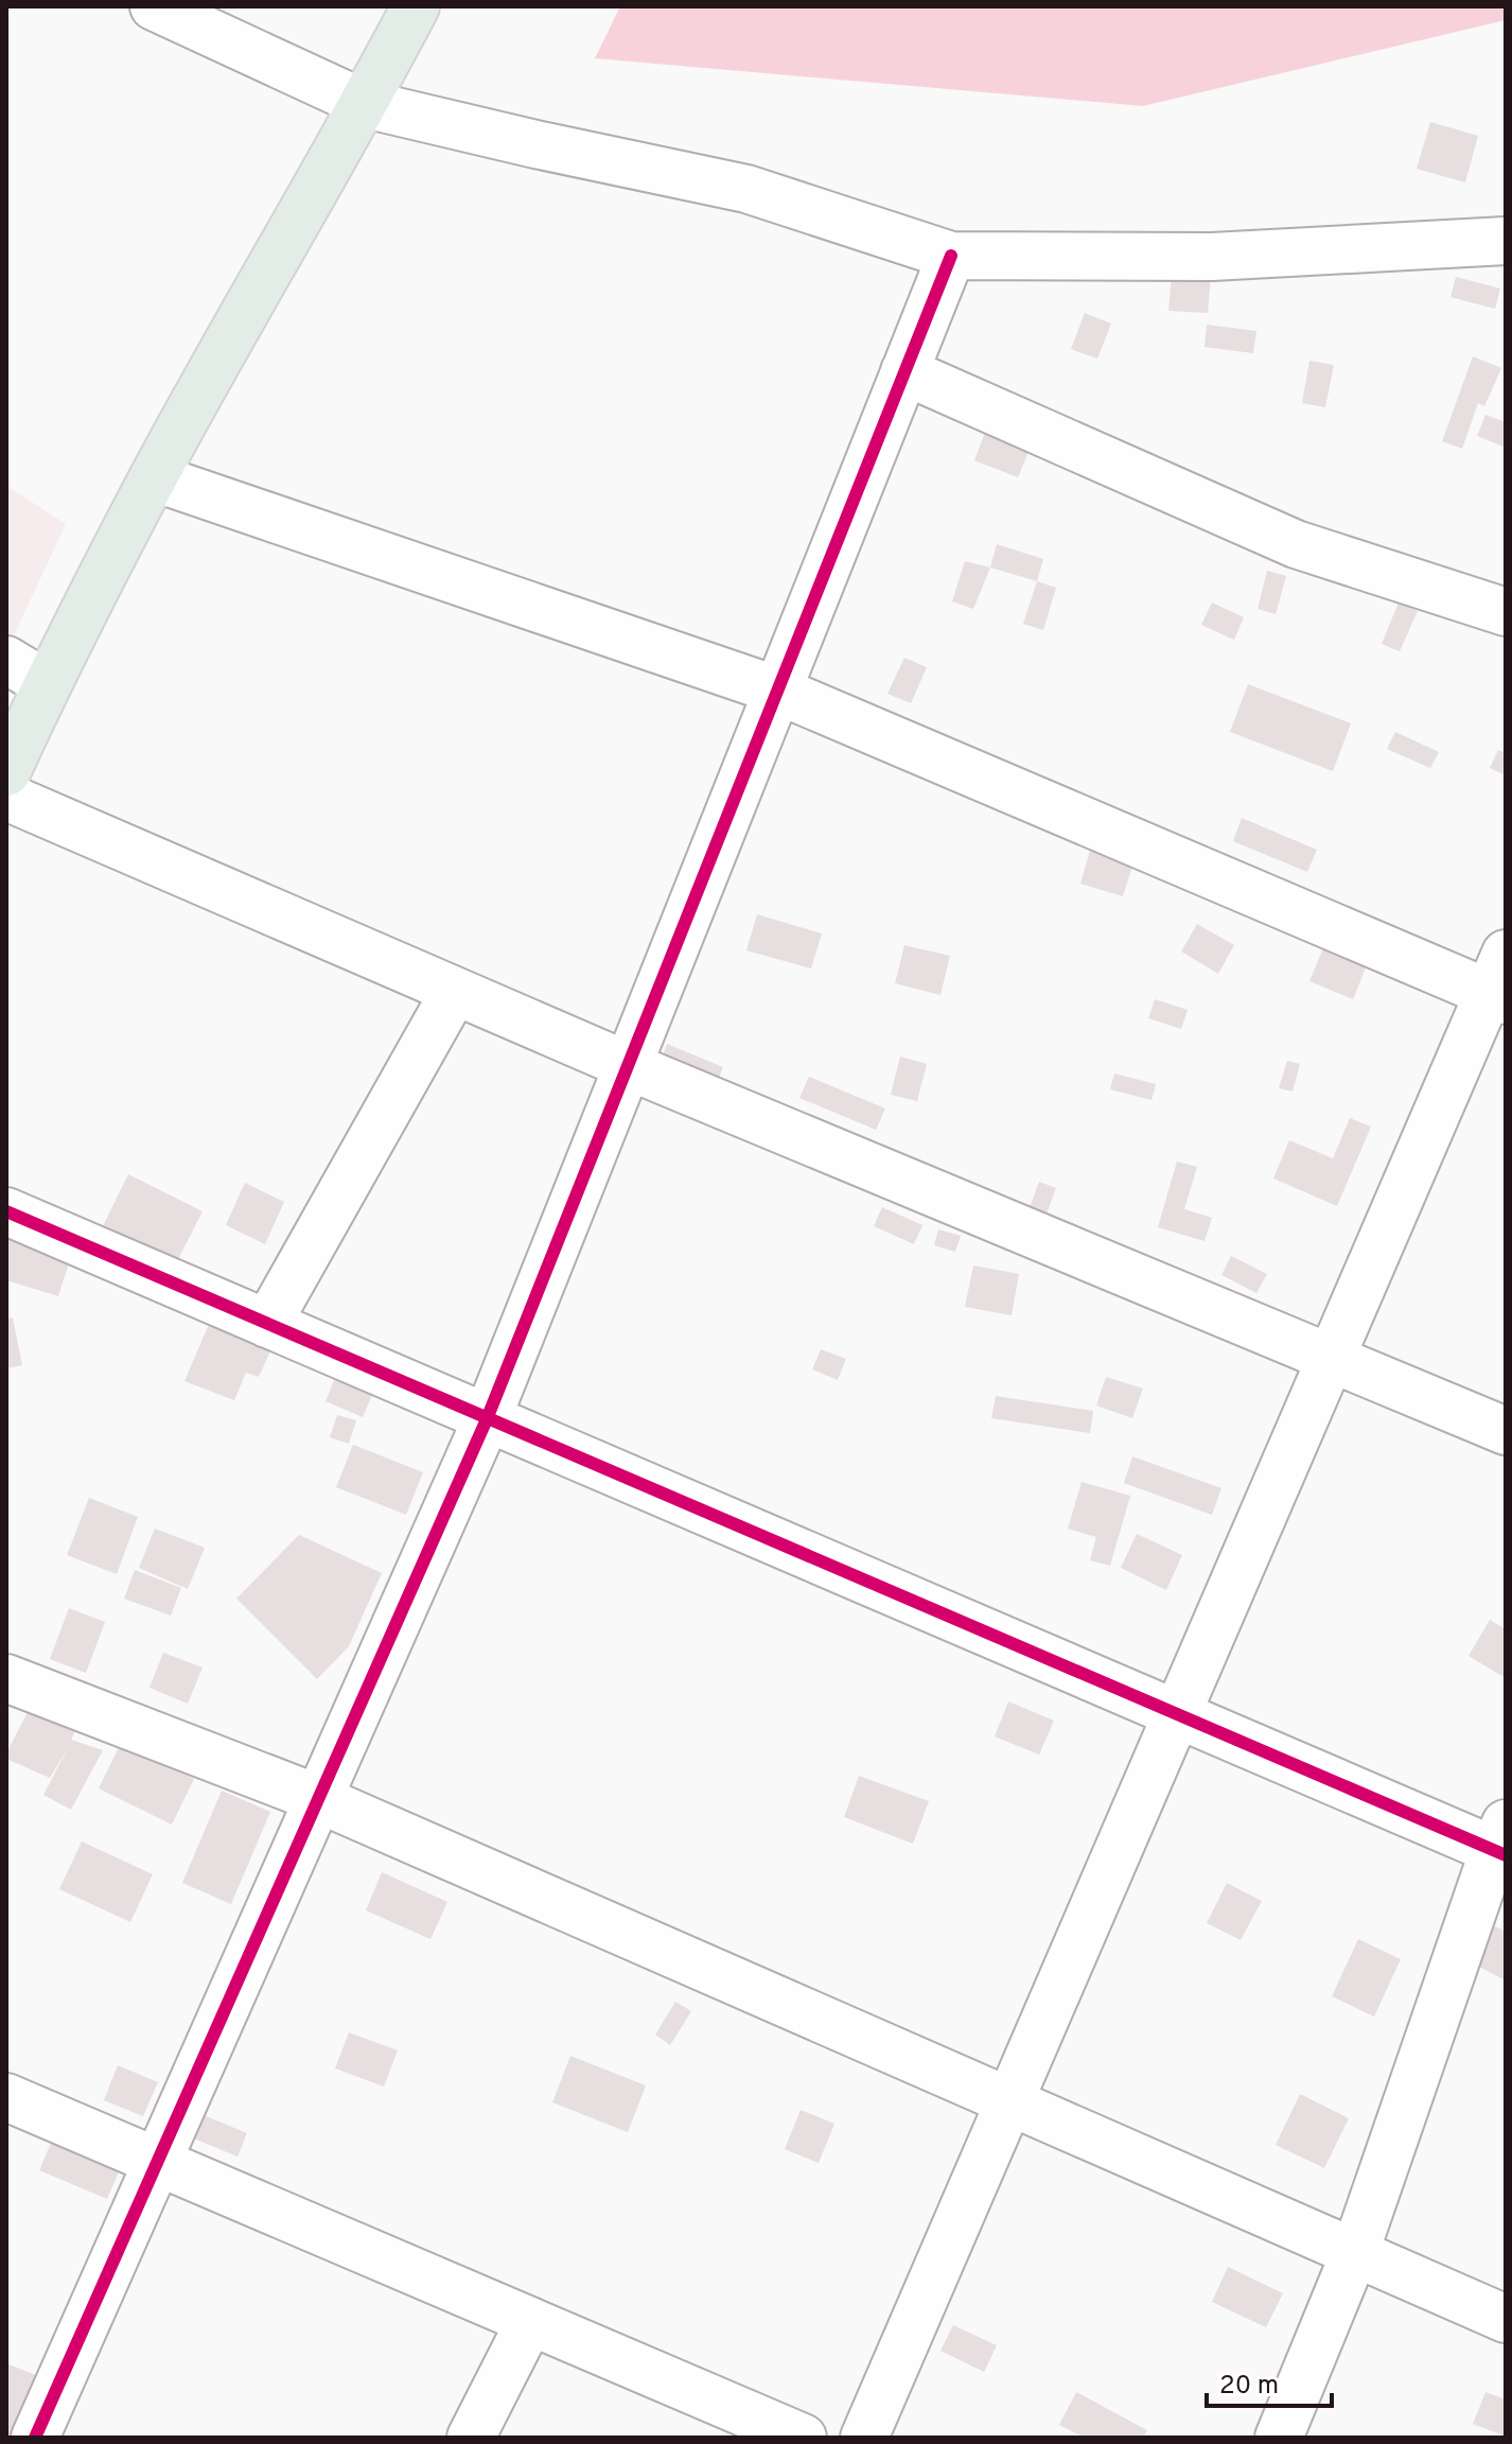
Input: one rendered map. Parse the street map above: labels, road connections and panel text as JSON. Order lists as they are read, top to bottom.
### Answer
{
  "scale_bar": "20 m"
}
